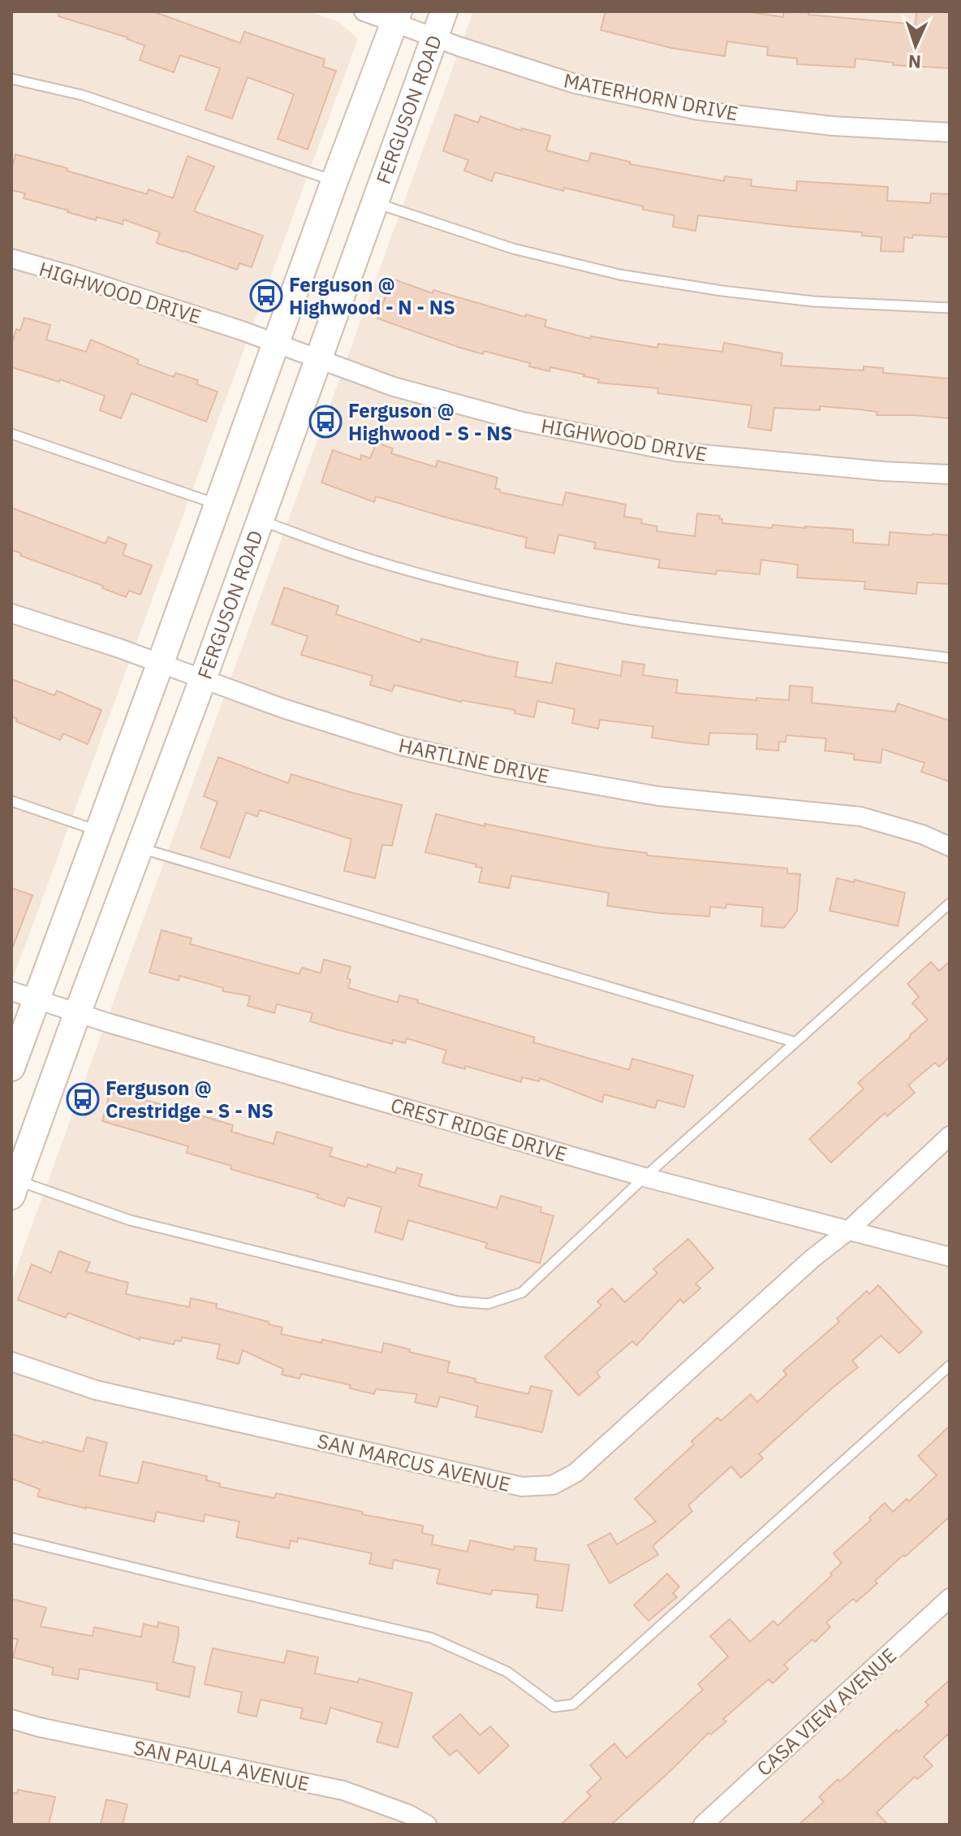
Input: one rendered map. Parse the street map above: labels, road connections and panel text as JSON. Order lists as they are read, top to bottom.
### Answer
{
  "streets": {
    "main road": ["FERGUSON ROAD"],
    "street": [
      "MATERHORN DRIVE",
      "HIGHWOOD DRIVE",
      "HARTLINE DRIVE",
      "CREST RIDGE DRIVE",
      "SAN MARCUS AVENUE",
      "CASA VIEW AVENUE",
      "SAN PAULA AVENUE"
    ]
  },
  "crossings": [
    ["MATERHORN DRIVE", "FERGUSON ROAD"],
    ["FERGUSON ROAD", "HIGHWOOD DRIVE"],
    ["FERGUSON ROAD", "HARTLINE DRIVE"],
    ["FERGUSON ROAD", "CREST RIDGE DRIVE"],
    ["CREST RIDGE DRIVE", "SAN MARCUS AVENUE"]
  ],
  "places": {
    "bus stop": ["Ferguson @ Highwood - N - NS", "Ferguson @ Highwood - S - NS", "Ferguson @ Crestridge - S - NS"]
  },
  "north": "bottom"
}
